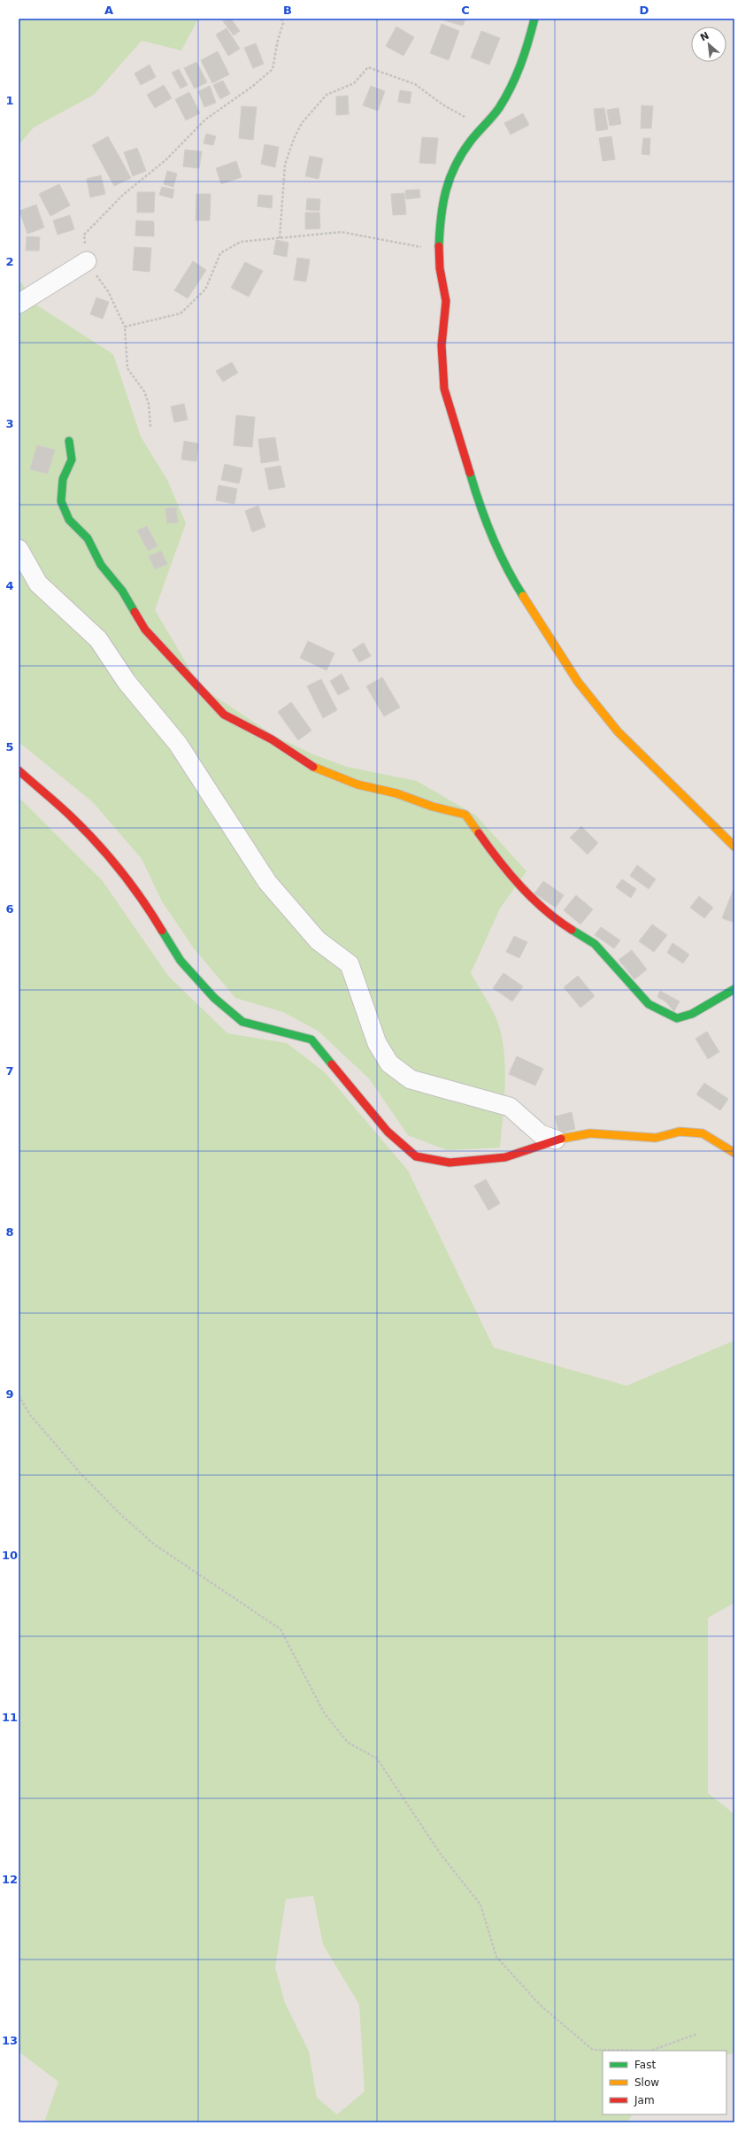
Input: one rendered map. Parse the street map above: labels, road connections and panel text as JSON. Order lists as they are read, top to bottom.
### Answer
{
  "legend": ["Fast", "Slow", "Jam"],
  "north": "top left",
  "grid": {
    "columns": [
      "A",
      "B",
      "C",
      "D"
    ],
    "rows": [
      "1",
      "2",
      "3",
      "4",
      "5",
      "6",
      "7",
      "8",
      "9",
      "10",
      "11",
      "12",
      "13"
    ]
  }
}
